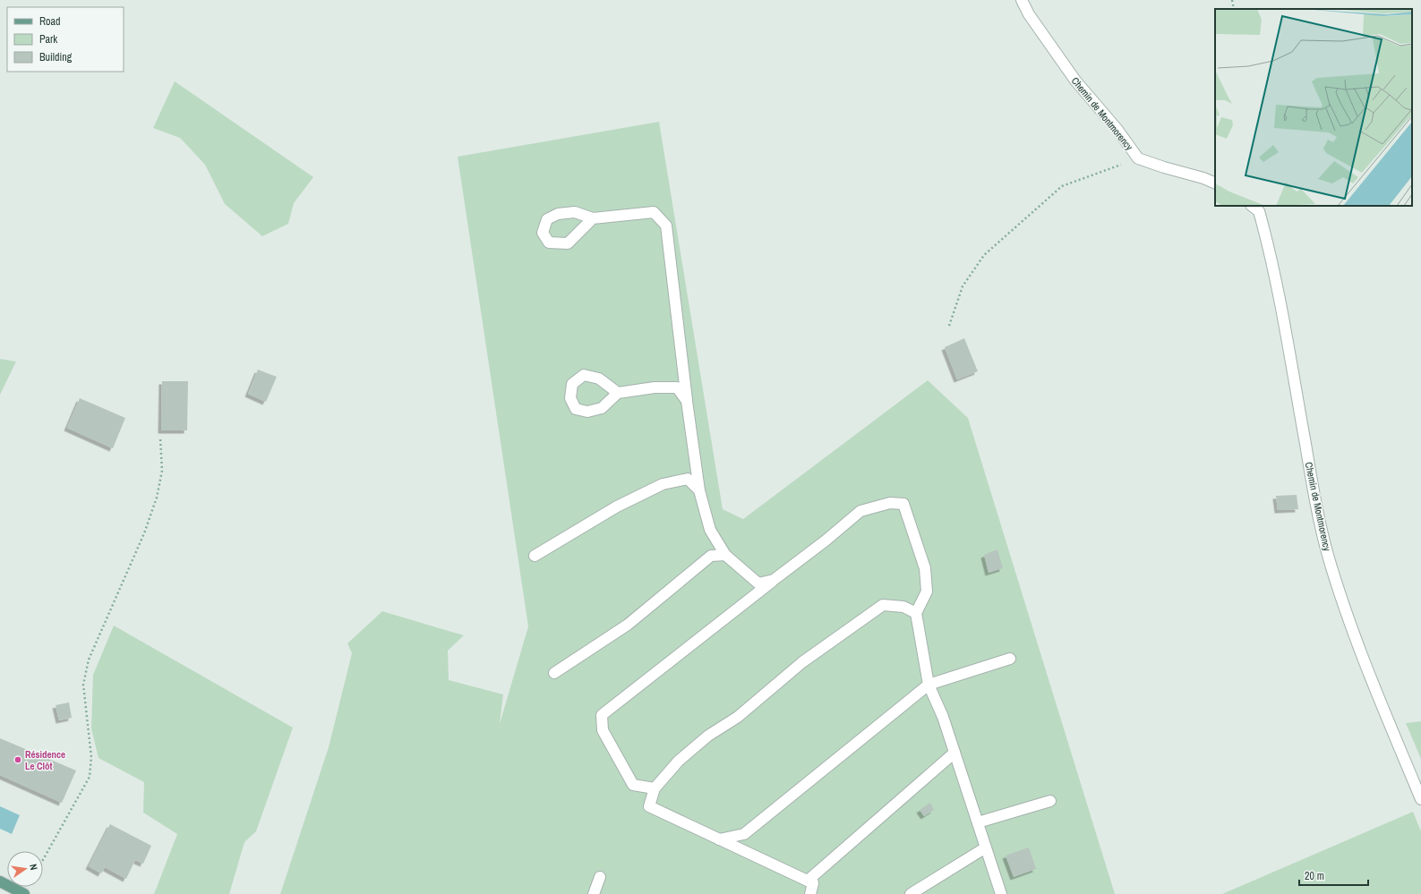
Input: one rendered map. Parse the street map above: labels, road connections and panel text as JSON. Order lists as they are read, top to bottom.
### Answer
{
  "streets": {
    "street": ["Chemin de Montmorency"]
  },
  "places": ["Résidence Le Clôt"],
  "legend": ["Road", "Park", "Building"],
  "scale_bar": "20 m",
  "north": "right"
}
